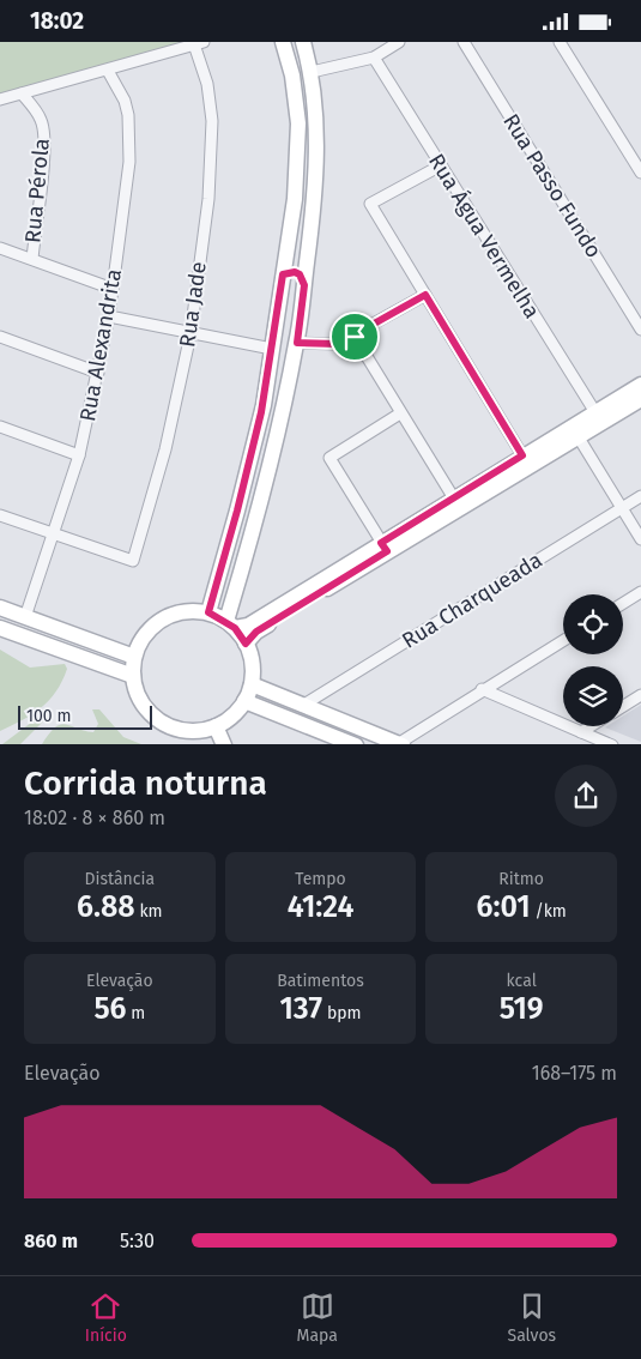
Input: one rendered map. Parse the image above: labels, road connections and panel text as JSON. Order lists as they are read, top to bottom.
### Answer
{
  "streets": {
    "street": [
      "Rua Passo Fundo",
      "Rua Pérola",
      "Rua Água Vermelha",
      "Rua Jade",
      "Rua Alexandrita",
      "Rua Charqueada"
    ]
  },
  "crossings": [
    ["Rua Jade", "Rua Alexandrita"]
  ],
  "scale_bar": "100 m",
  "page": {
    "status": "18:02",
    "scale": "100 m",
    "heading": ["Corrida noturna", "18:02 · 8 × 860 m"],
    "stats": [
      ["Distância", "6.88 km"],
      ["Tempo", "41:24"],
      ["Ritmo", "6:01 /km"],
      ["Elevação", "56 m"],
      ["Batimentos", "137 bpm"],
      ["kcal", "519"]
    ],
    "chart": ["Elevação", "168–175 m"],
    "list": [
      {
        "name": "860 m",
        "note": "5:30"
      }
    ],
    "tabs": ["Início", "Mapa", "Salvos"]
  }
}
